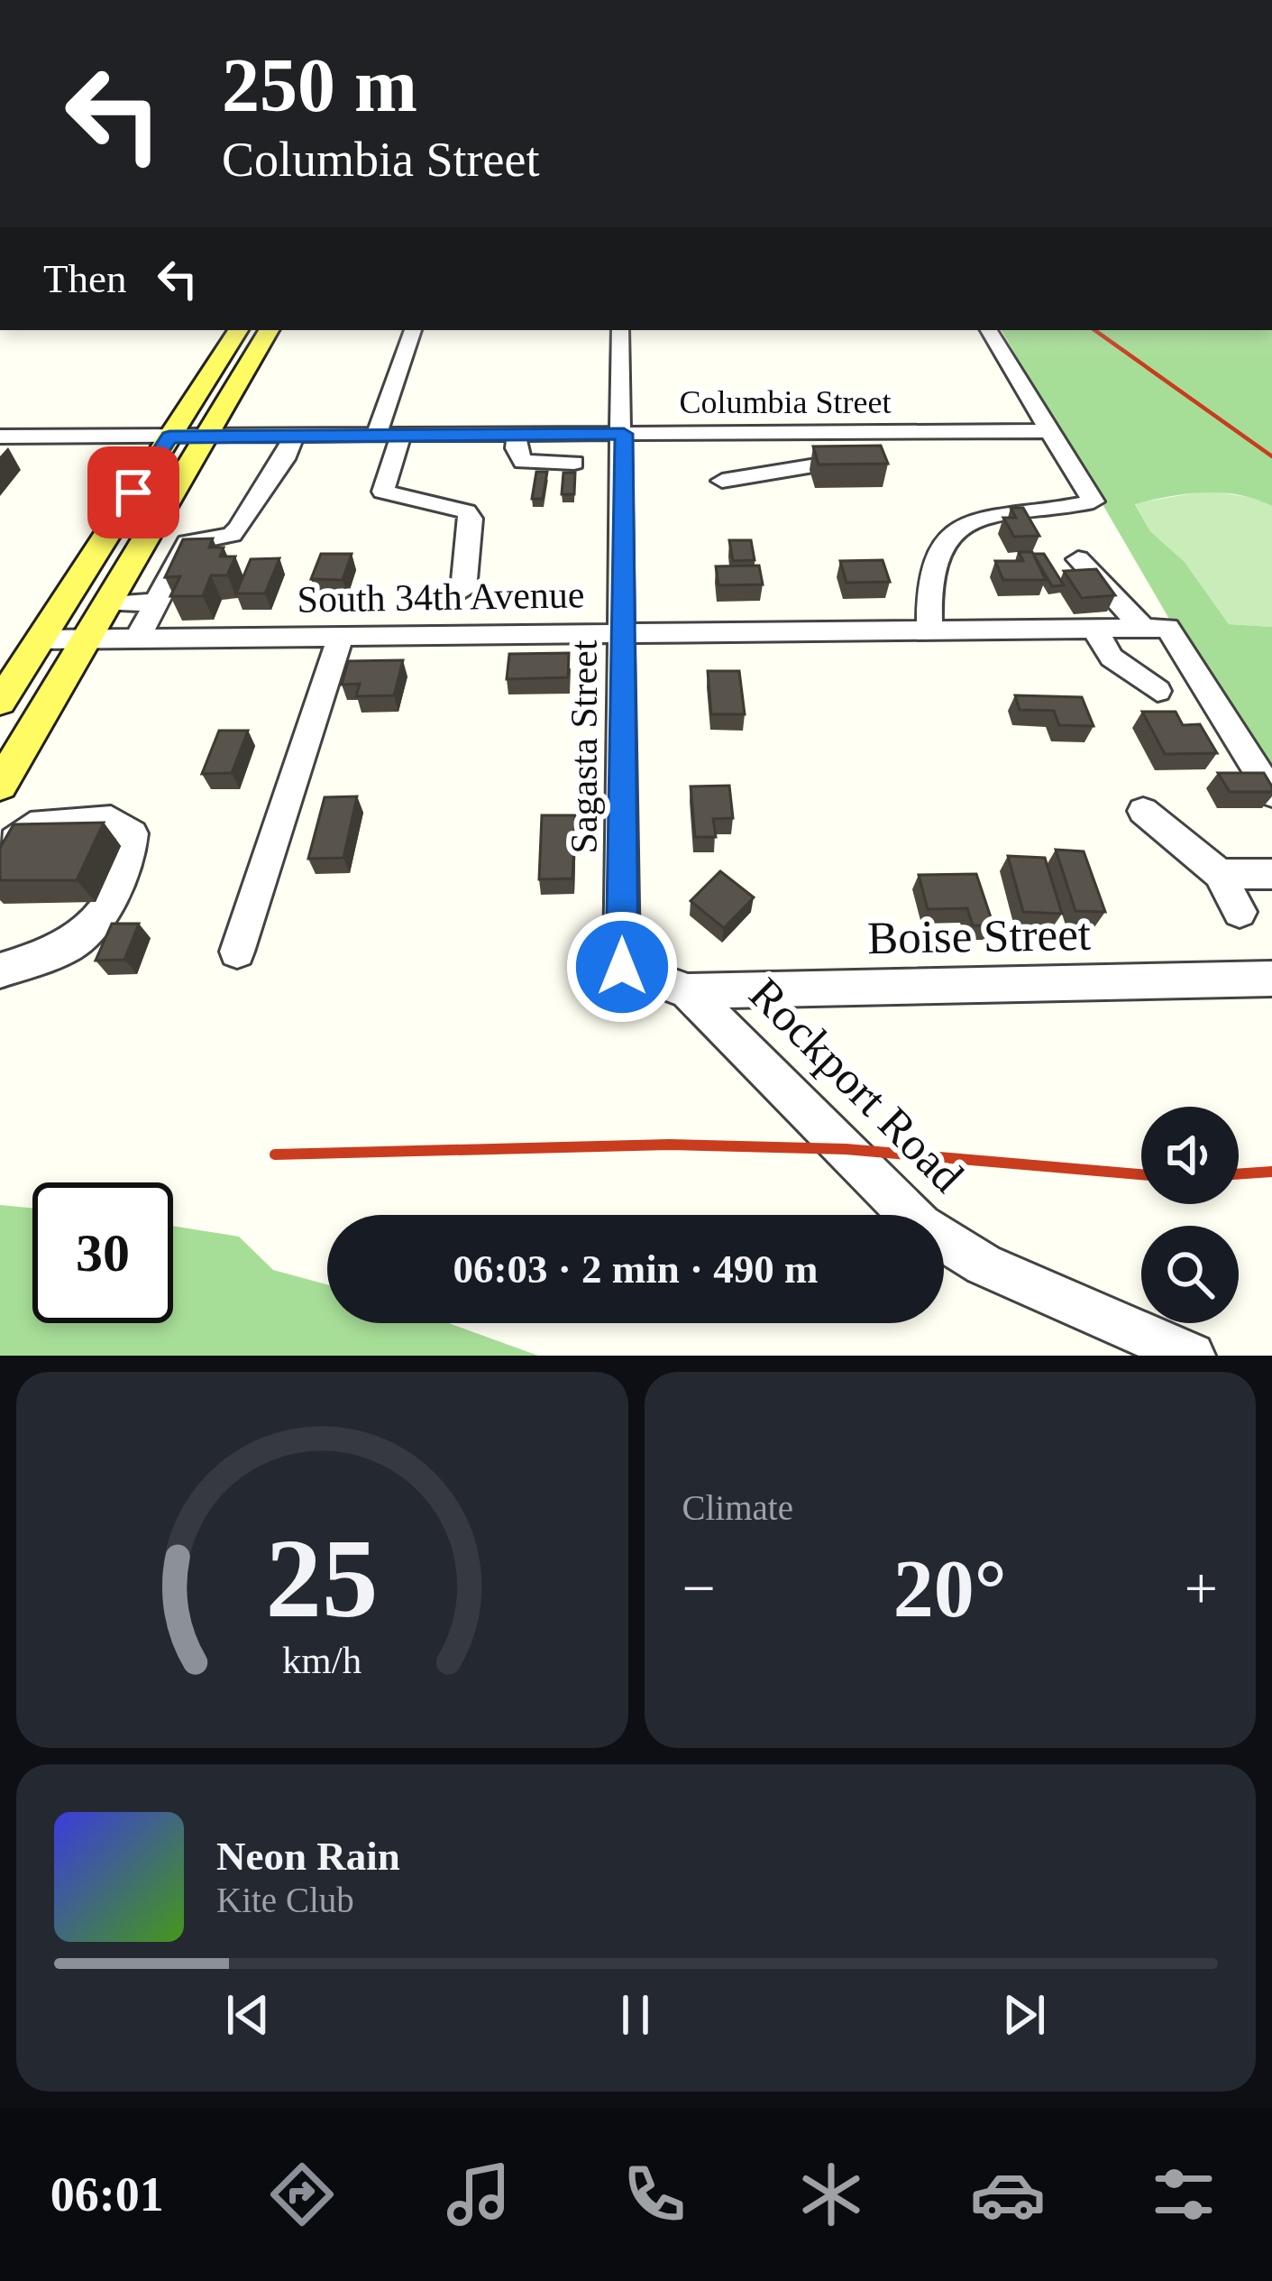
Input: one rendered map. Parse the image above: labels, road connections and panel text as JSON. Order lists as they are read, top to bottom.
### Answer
{
  "streets": {
    "street": [
      "Columbia Street",
      "South 34th Avenue",
      "Sagasta Street",
      "Boise Street",
      "Rockport Road"
    ]
  },
  "crossings": [
    ["Columbia Street", "Sagasta Street"],
    ["South 34th Avenue", "Sagasta Street"],
    ["Sagasta Street", "Boise Street"],
    ["Sagasta Street", "Rockport Road"],
    ["Boise Street", "Rockport Road"]
  ],
  "page": {
    "turn": ["250 m", "Columbia Street"],
    "then": "Then",
    "limit": "30",
    "trip": "06:03 · 2 min · 490 m",
    "tile": "Climate",
    "heat": ["−", "20°", "+"],
    "song": ["Neon Rain", "Kite Club"],
    "tabs": "06:01",
    "gauge": ["25", "km/h"]
  }
}
